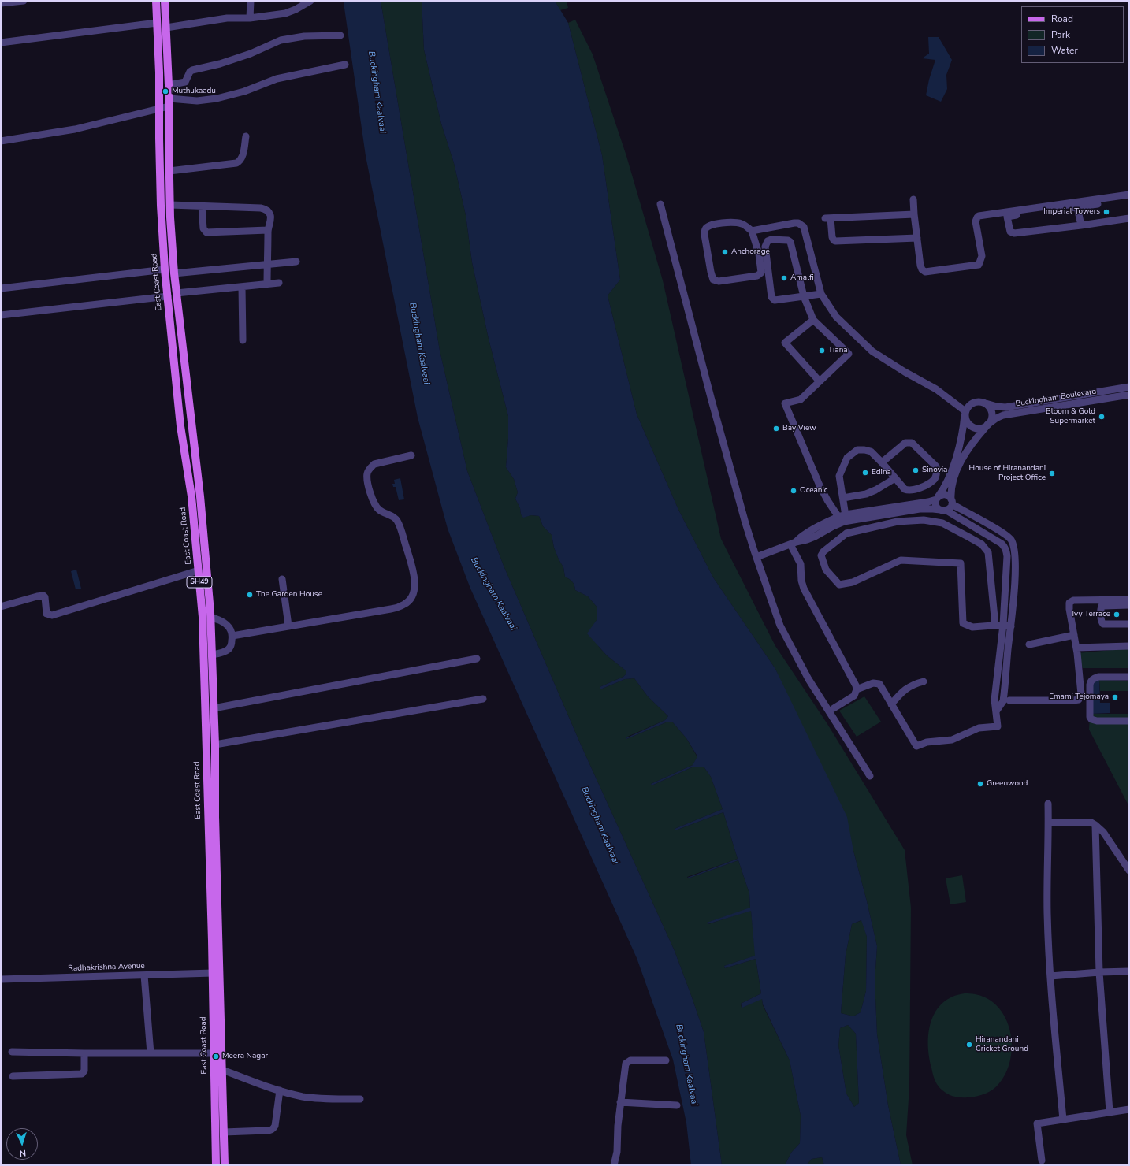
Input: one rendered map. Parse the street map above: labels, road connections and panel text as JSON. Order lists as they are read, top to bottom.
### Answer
{
  "streets": {
    "main road": ["East Coast Road", "SH49"],
    "street": ["Buckingham Boulevard", "Radhakrishna Avenue"]
  },
  "crossings": [
    ["East Coast Road", "Radhakrishna Avenue"]
  ],
  "water": ["Buckingham Kaalvaai"],
  "places": [
    "Muthukaadu",
    "Imperial Towers",
    "Anchorage",
    "Amalfi",
    "Tiana",
    "Bloom & Gold Supermarket",
    "Bay View",
    "Sinovia",
    "Edina",
    "House of Hiranandani Project Office",
    "Oceanic",
    "The Garden House",
    "Ivy Terrace",
    "Emami Tejomaya",
    "Greenwood",
    "Hiranandani Cricket Ground",
    "Meera Nagar"
  ],
  "legend": ["Road", "Park", "Water"],
  "north": "bottom"
}
